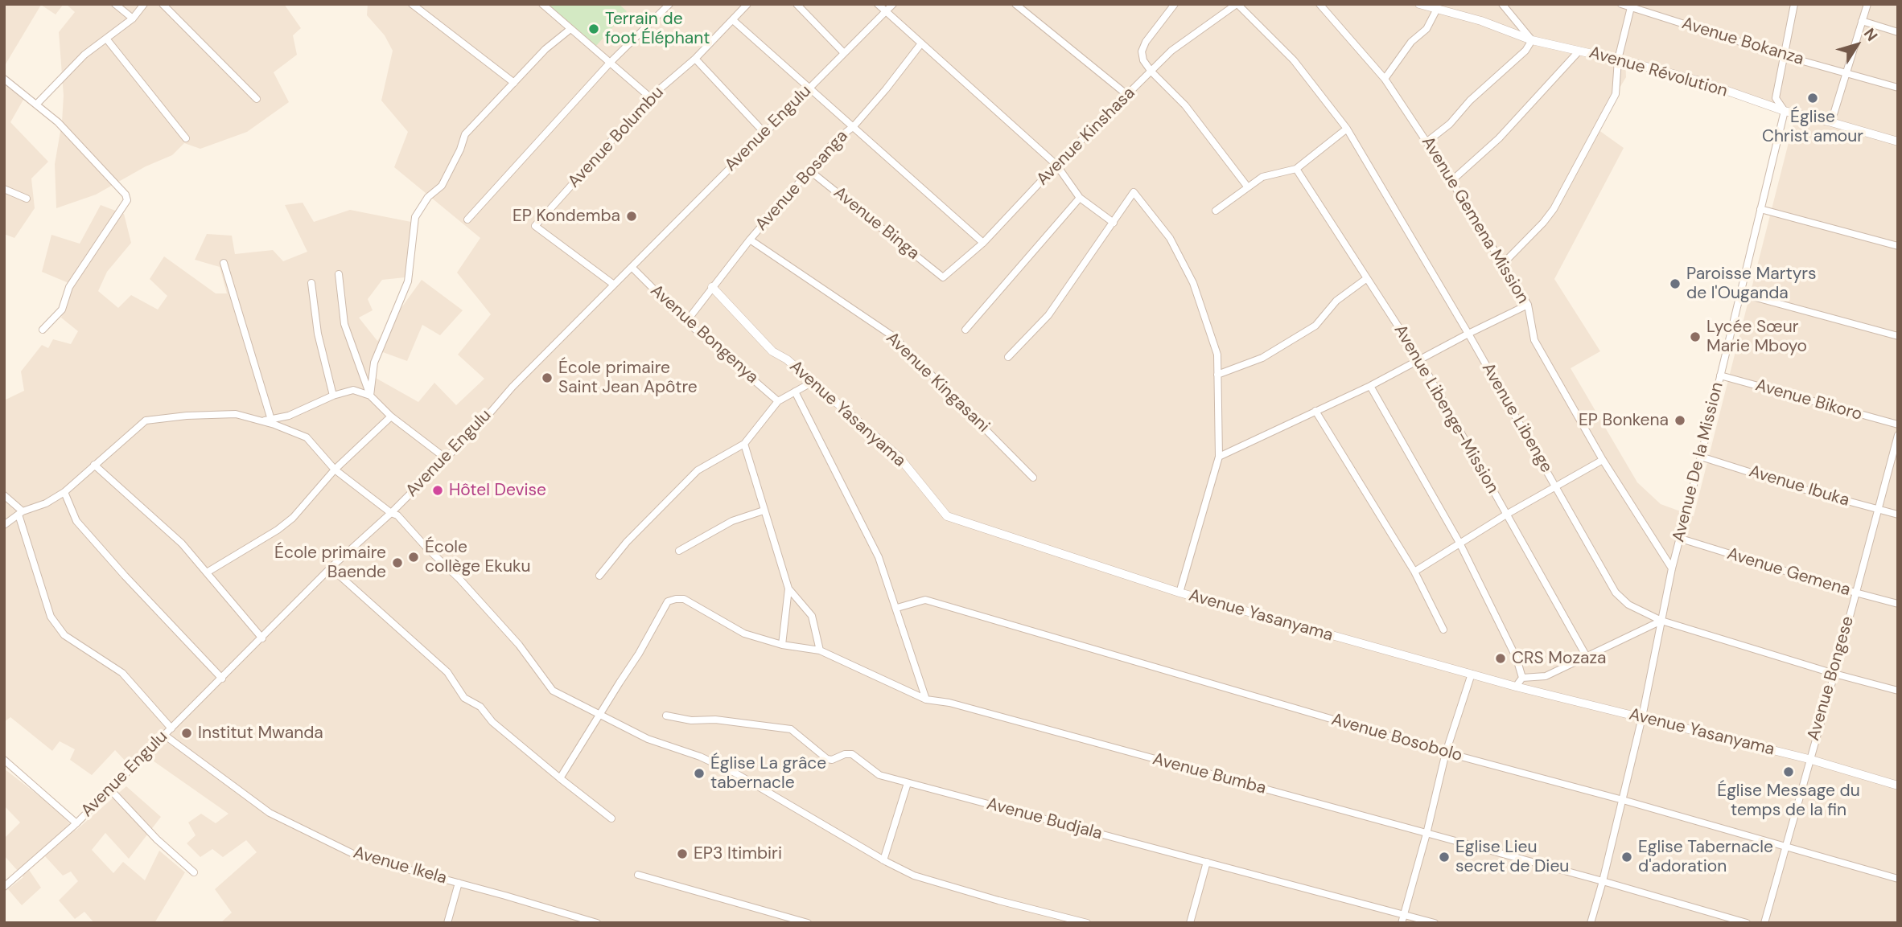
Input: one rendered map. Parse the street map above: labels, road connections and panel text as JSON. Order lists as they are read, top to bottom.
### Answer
{
  "streets": {
    "street": [
      "Avenue Bokanza",
      "Avenue Révolution",
      "Avenue Engulu",
      "Avenue Kinshasa",
      "Avenue Bolumbu",
      "Avenue Bosanga",
      "Avenue Gemena Mission",
      "Avenue Binga",
      "Avenue Bongenya",
      "Avenue Kingasani",
      "Avenue Bikoro",
      "Avenue Libenge-Mission",
      "Avenue Yasanyama",
      "Avenue Libenge",
      "Avenue De la Mission",
      "Avenue Ibuka",
      "Avenue Gemena",
      "Avenue Bongese",
      "Avenue Bosobolo",
      "Avenue Bumba",
      "Avenue Budjala",
      "Avenue Ikela"
    ]
  },
  "crossings": [
    ["Avenue Bokanza", "Avenue De la Mission"],
    ["Avenue Révolution", "Avenue De la Mission"],
    ["Avenue Engulu", "Avenue Bolumbu"],
    ["Avenue Engulu", "Avenue Bongenya"],
    ["Avenue Engulu", "Avenue Ikela"],
    ["Avenue Kinshasa", "Avenue Binga"],
    ["Avenue Kinshasa", "Avenue Libenge"],
    ["Avenue Bosanga", "Avenue Binga"],
    ["Avenue Bosanga", "Avenue Bongenya"],
    ["Avenue Bosanga", "Avenue Kingasani"],
    ["Avenue Bosanga", "Avenue Yasanyama"],
    ["Avenue Gemena Mission", "Avenue De la Mission"],
    ["Avenue Bikoro", "Avenue De la Mission"],
    ["Avenue Yasanyama", "Avenue De la Mission"],
    ["Avenue Yasanyama", "Avenue Bongese"],
    ["Avenue Libenge", "Avenue De la Mission"],
    ["Avenue Libenge", "Avenue Bongese"],
    ["Avenue De la Mission", "Avenue Ibuka"],
    ["Avenue De la Mission", "Avenue Gemena"],
    ["Avenue De la Mission", "Avenue Bosobolo"],
    ["Avenue De la Mission", "Avenue Bumba"],
    ["Avenue Ibuka", "Avenue Bongese"],
    ["Avenue Gemena", "Avenue Bongese"],
    ["Avenue Bongese", "Avenue Bosobolo"]
  ],
  "places": [
    "Terrain de foot Éléphant",
    "Église Christ amour",
    "EP Kondemba",
    "Paroisse Martyrs de l'Ouganda",
    "Lycée Sœur Marie Mboyo",
    "École primaire Saint Jean Apôtre",
    "EP Bonkena",
    "Hôtel Devise",
    "École collège Ekuku",
    "École primaire Baende",
    "CRS Mozaza",
    "Institut Mwanda",
    "Église Message du temps de la fin",
    "Église La grâce tabernacle",
    "EP3 Itimbiri",
    "Eglise Lieu secret de Dieu",
    "Eglise Tabernacle d'adoration"
  ],
  "north": "top right"
}
